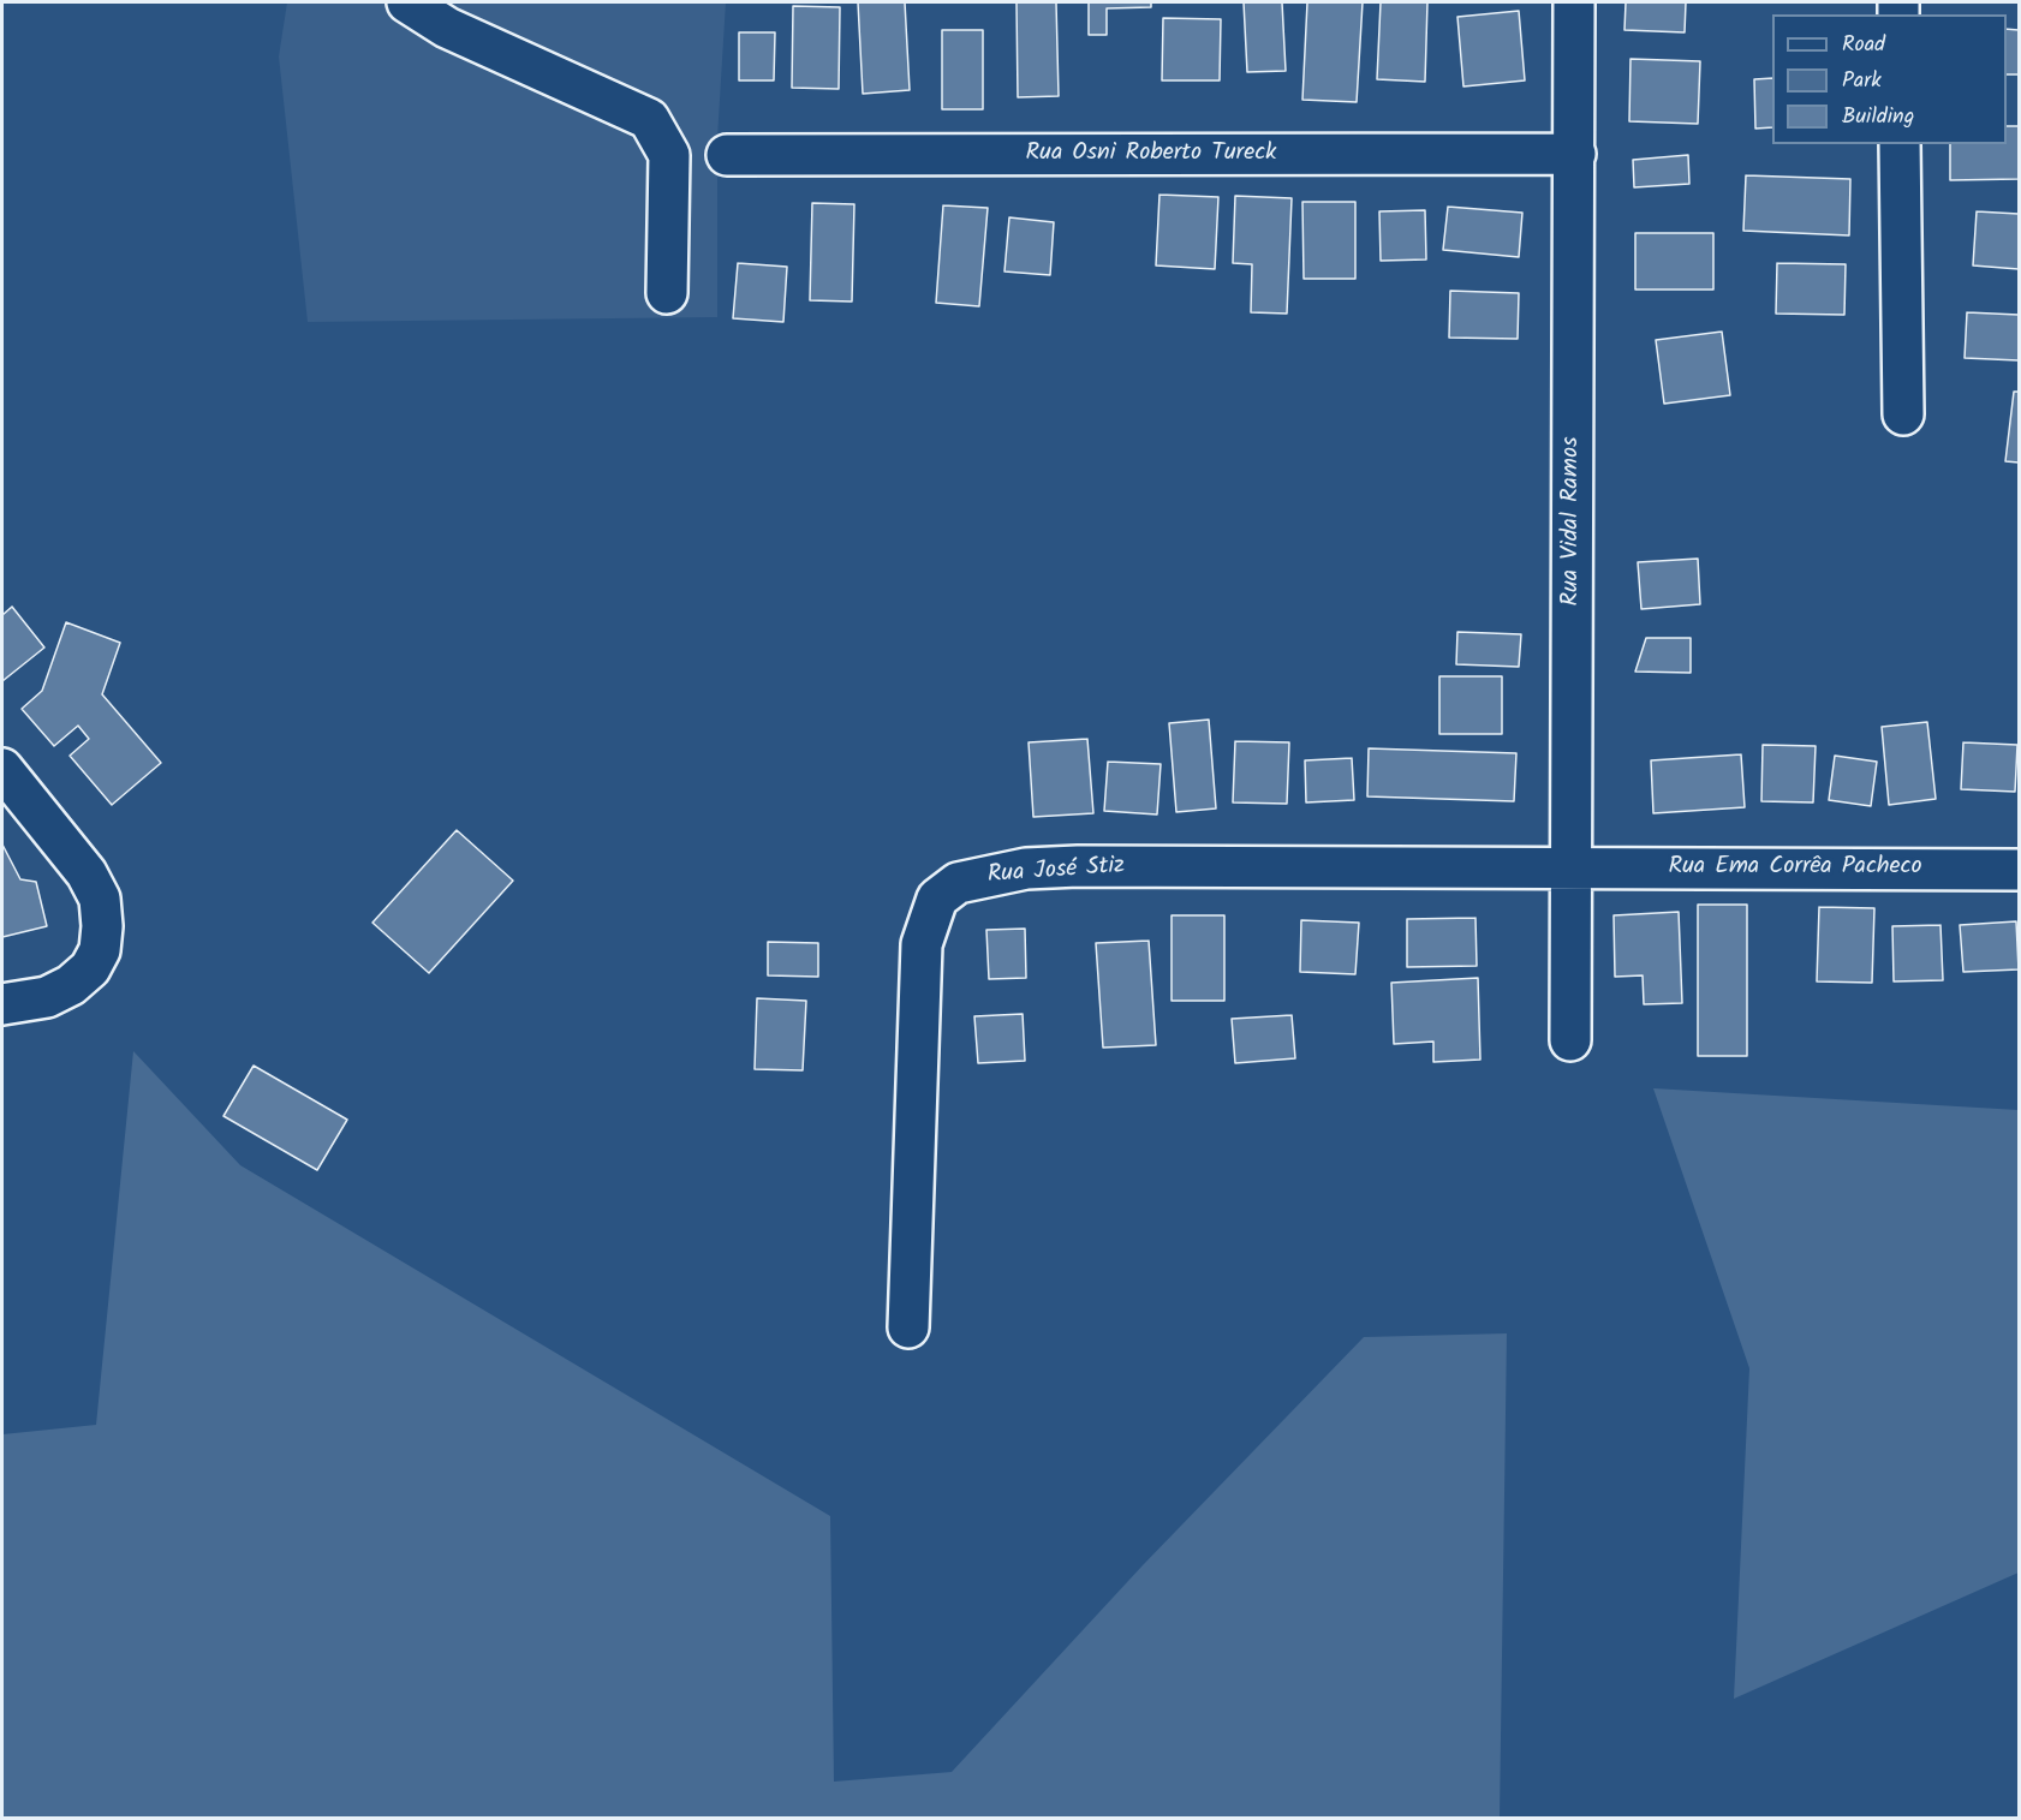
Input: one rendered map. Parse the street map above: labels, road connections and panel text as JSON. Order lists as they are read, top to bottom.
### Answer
{
  "streets": {
    "street": [
      "Rua Osni Roberto Tureck",
      "Rua Vidal Ramos",
      "Rua Ema Corrêa Pacheco",
      "Rua José Stiz"
    ]
  },
  "crossings": [
    ["Rua Osni Roberto Tureck", "Rua Vidal Ramos"],
    ["Rua Vidal Ramos", "Rua Ema Corrêa Pacheco"],
    ["Rua Vidal Ramos", "Rua José Stiz"],
    ["Rua Ema Corrêa Pacheco", "Rua José Stiz"]
  ],
  "legend": ["Road", "Park", "Building"]
}
